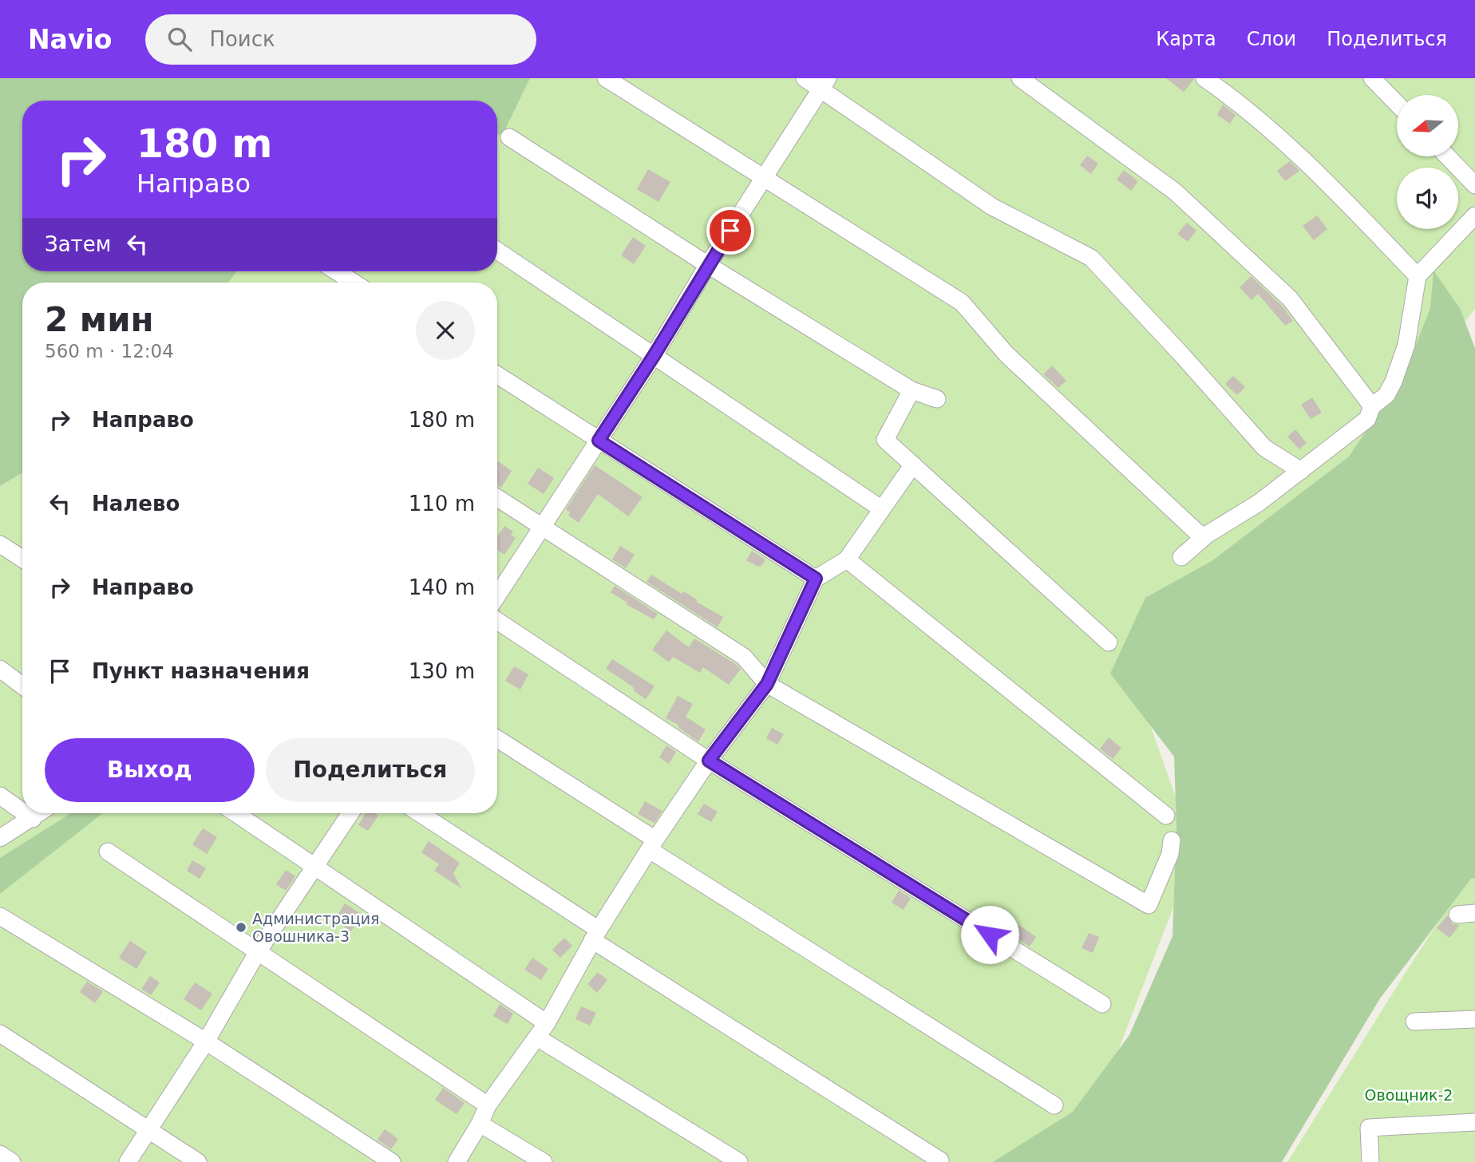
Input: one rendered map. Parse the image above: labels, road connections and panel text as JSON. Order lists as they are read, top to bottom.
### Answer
{
  "parks": ["Овощник-2"],
  "places": ["Администрация Овошника-3"],
  "north": "left",
  "page": {
    "header": "Navio",
    "search": "Поиск",
    "nav": ["Карта", "Слои", "Поделиться"],
    "turn": ["180 m", "Направо"],
    "then": "Затем",
    "heading": ["2 мин", "560 m · 12:04"],
    "list": [
      {
        "name": "Направо",
        "value": "180 m"
      },
      {
        "name": "Налево",
        "value": "110 m"
      },
      {
        "name": "Направо",
        "value": "140 m"
      },
      {
        "name": "Пункт назначения",
        "value": "130 m"
      }
    ],
    "buttons": ["Выход", "Поделиться"]
  }
}
